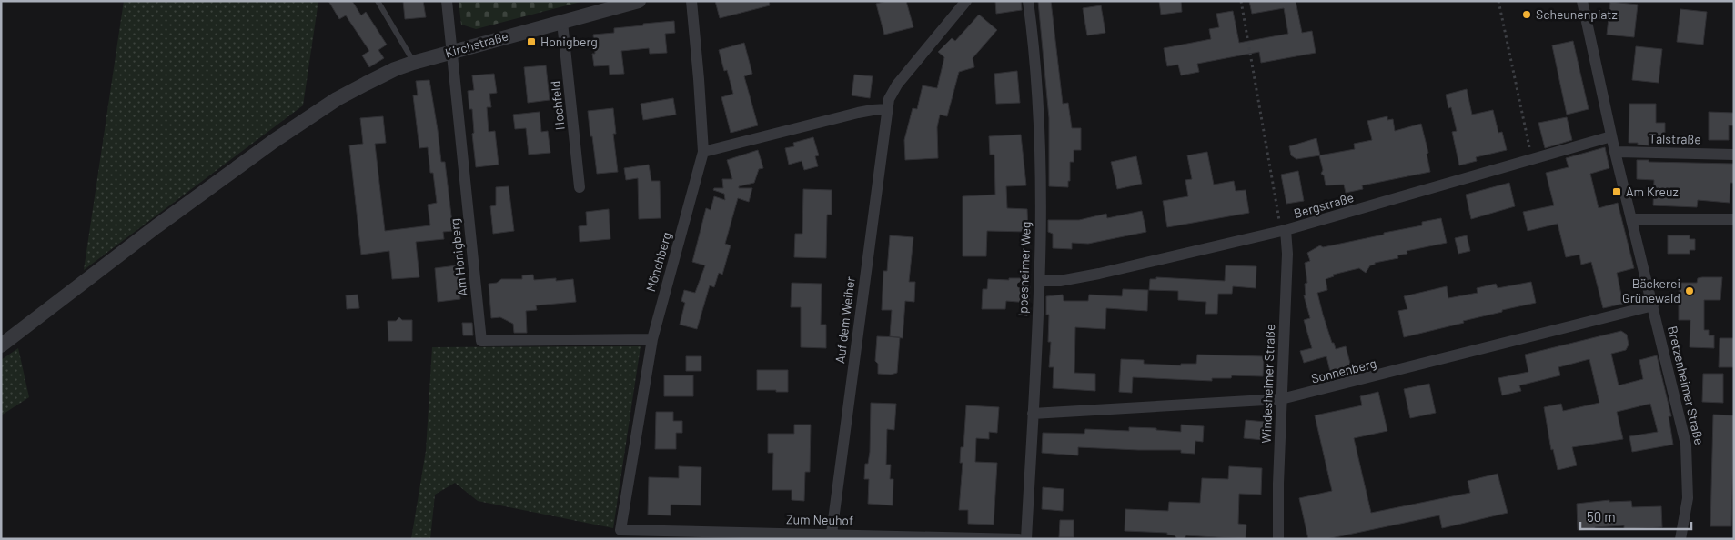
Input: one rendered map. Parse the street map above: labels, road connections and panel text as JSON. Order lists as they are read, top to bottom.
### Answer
{
  "streets": {
    "street": [
      "Kirchstraße",
      "Hochfeld",
      "Talstraße",
      "Bergstraße",
      "Am Honigberg",
      "Mönchberg",
      "Ippesheimer Weg",
      "Auf dem Weiher",
      "Sonnenberg",
      "Windesheimer Straße",
      "Bretzenheimer Straße",
      "Zum Neuhof"
    ]
  },
  "crossings": [
    ["Kirchstraße", "Hochfeld"],
    ["Kirchstraße", "Am Honigberg"],
    ["Talstraße", "Bretzenheimer Straße"],
    ["Bergstraße", "Ippesheimer Weg"],
    ["Bergstraße", "Windesheimer Straße"],
    ["Bergstraße", "Bretzenheimer Straße"],
    ["Am Honigberg", "Mönchberg"],
    ["Mönchberg", "Zum Neuhof"],
    ["Ippesheimer Weg", "Sonnenberg"],
    ["Auf dem Weiher", "Zum Neuhof"],
    ["Sonnenberg", "Windesheimer Straße"],
    ["Sonnenberg", "Bretzenheimer Straße"]
  ],
  "places": {
    "other": ["Scheunenplatz", "Bäckerei Grünewald"],
    "transit": ["Honigberg", "Am Kreuz"]
  },
  "scale_bar": "50 m"
}
